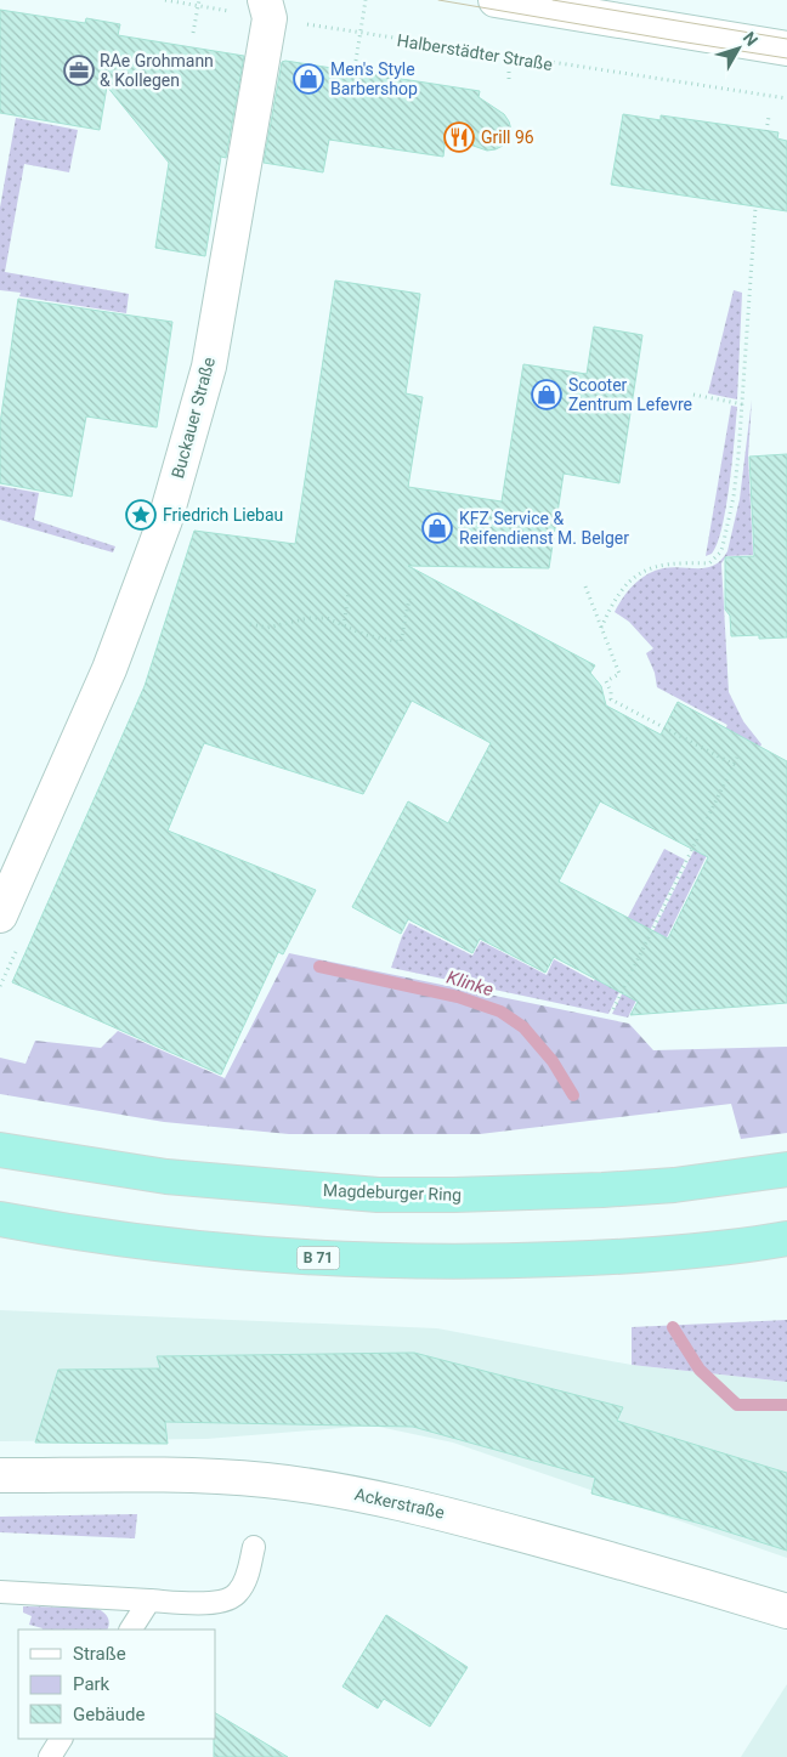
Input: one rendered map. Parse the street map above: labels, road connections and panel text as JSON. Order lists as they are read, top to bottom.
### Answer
{
  "streets": {
    "highway": ["Magdeburger Ring", "B 71"],
    "street": ["Buckauer Straße", "Ackerstraße"],
    "path": ["Halberstädter Straße"]
  },
  "crossings": [
    ["Halberstädter Straße", "Buckauer Straße"]
  ],
  "water": ["Klinke"],
  "places": {
    "office": ["RAe Grohmann & Kollegen"],
    "shop": ["Men's Style Barbershop", "Scooter Zentrum Lefevre", "KFZ Service & Reifendienst M. Belger"],
    "restaurant": ["Grill 96"],
    "place": ["Friedrich Liebau"]
  },
  "legend": ["Straße", "Park", "Gebäude"],
  "north": "top right"
}
